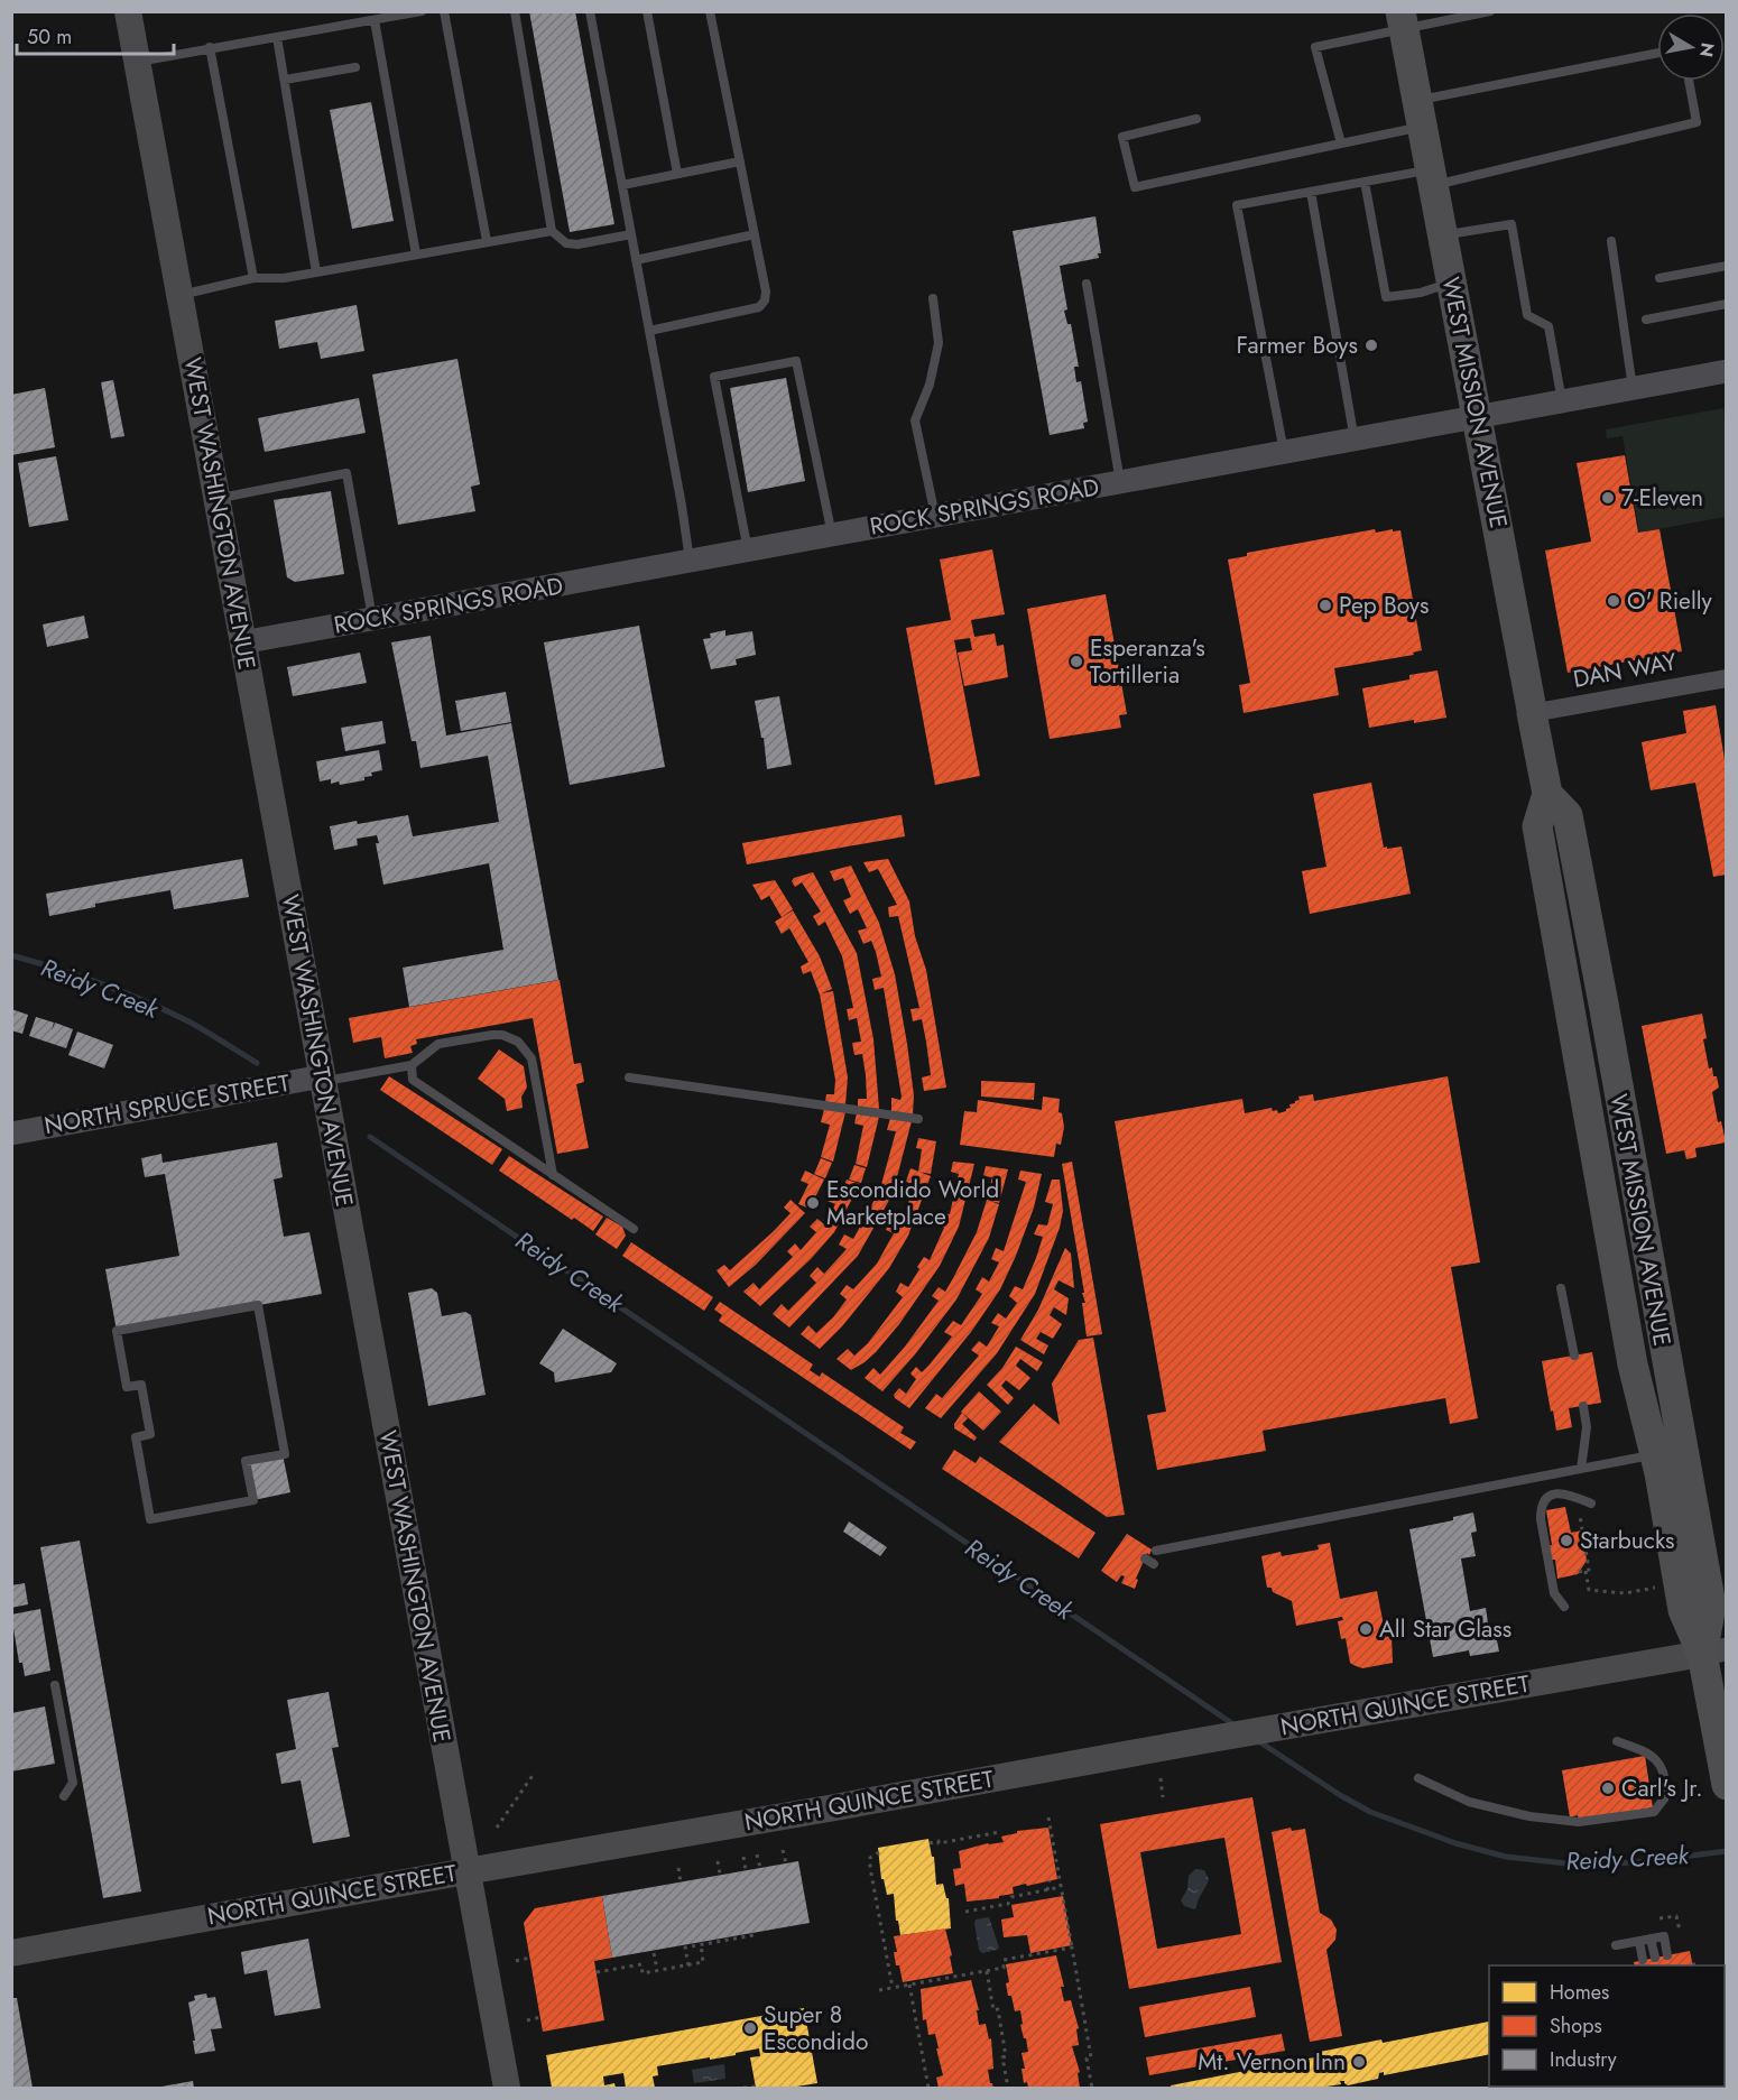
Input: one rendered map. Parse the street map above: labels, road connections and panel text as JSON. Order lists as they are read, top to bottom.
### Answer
{
  "streets": {
    "main road": ["WEST MISSION AVENUE", "WEST WASHINGTON AVENUE", "NORTH QUINCE STREET"],
    "street": ["ROCK SPRINGS ROAD", "DAN WAY", "NORTH SPRUCE STREET"]
  },
  "crossings": [
    ["WEST MISSION AVENUE", "ROCK SPRINGS ROAD"],
    ["WEST MISSION AVENUE", "DAN WAY"],
    ["WEST MISSION AVENUE", "NORTH QUINCE STREET"],
    ["ROCK SPRINGS ROAD", "WEST WASHINGTON AVENUE"],
    ["WEST WASHINGTON AVENUE", "NORTH SPRUCE STREET"],
    ["WEST WASHINGTON AVENUE", "NORTH QUINCE STREET"]
  ],
  "water": ["Reidy Creek"],
  "places": [
    "Farmer Boys",
    "7-Eleven",
    "O' Rielly",
    "Pep Boys",
    "Esperanza's Tortilleria",
    "Escondido World Marketplace",
    "Starbucks",
    "All Star Glass",
    "Carl's Jr.",
    "Super 8 Escondido",
    "Mt. Vernon Inn"
  ],
  "legend": ["Homes", "Shops", "Industry"],
  "scale_bar": "50 m",
  "north": "right"
}
